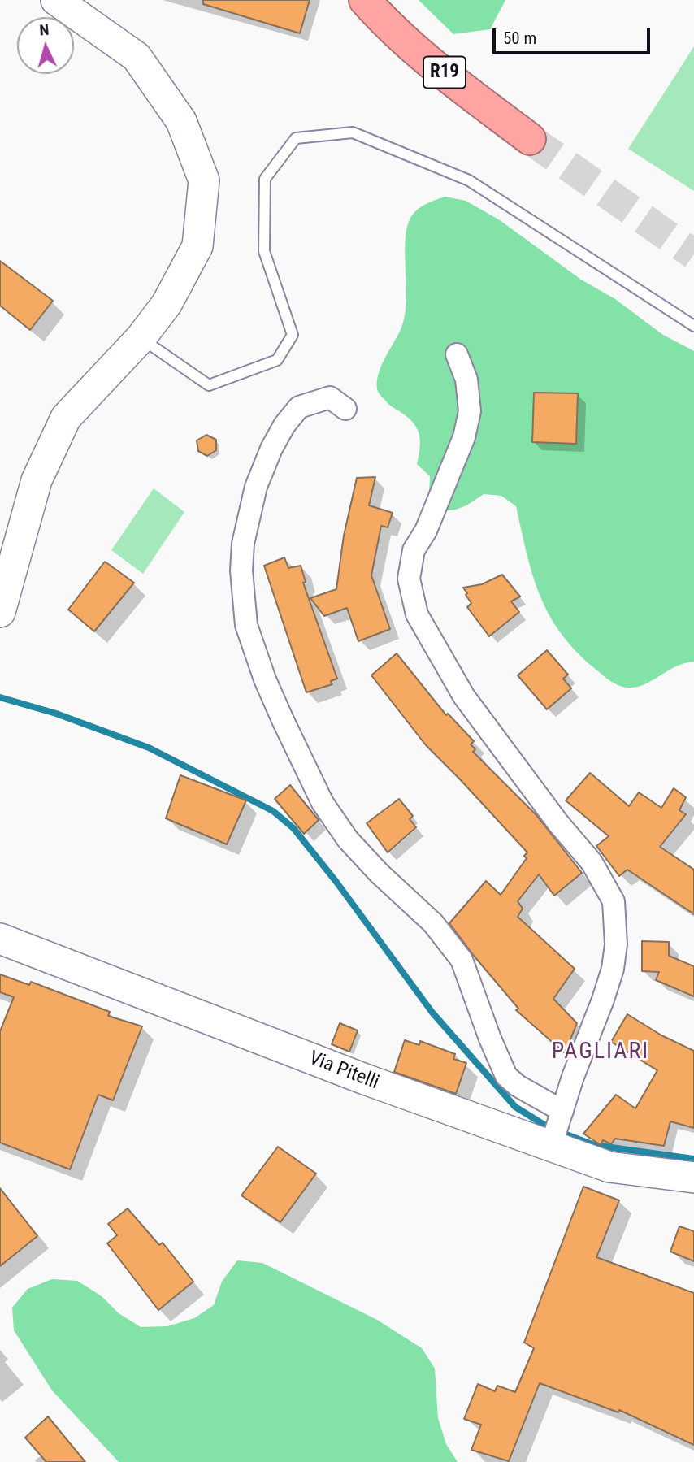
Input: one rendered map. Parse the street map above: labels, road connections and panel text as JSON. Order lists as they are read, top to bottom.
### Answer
{
  "streets": {
    "highway": ["R19"],
    "street": ["Via Pitelli"]
  },
  "districts": ["PAGLIARI"],
  "scale_bar": "50 m",
  "north": "top"
}
